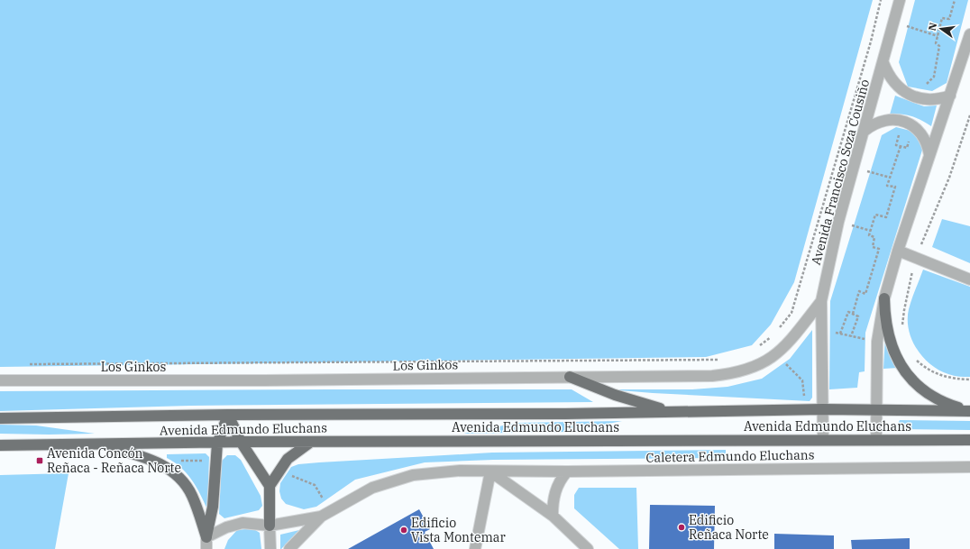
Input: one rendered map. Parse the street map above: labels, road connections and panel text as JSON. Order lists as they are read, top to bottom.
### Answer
{
  "streets": {
    "main road": ["Avenida Edmundo Eluchans"],
    "street": ["Avenida Francisco Soza Cousiño", "Los Ginkos", "Caletera Edmundo Eluchans"]
  },
  "crossings": [
    ["Avenida Francisco Soza Cousiño", "Los Ginkos"],
    ["Avenida Francisco Soza Cousiño", "Avenida Edmundo Eluchans"]
  ],
  "places": {
    "transit": ["Avenida Concón Reñaca - Reñaca Norte"],
    "other": ["Edificio Reñaca Norte", "Edificio Vista Montemar"]
  },
  "north": "left"
}
